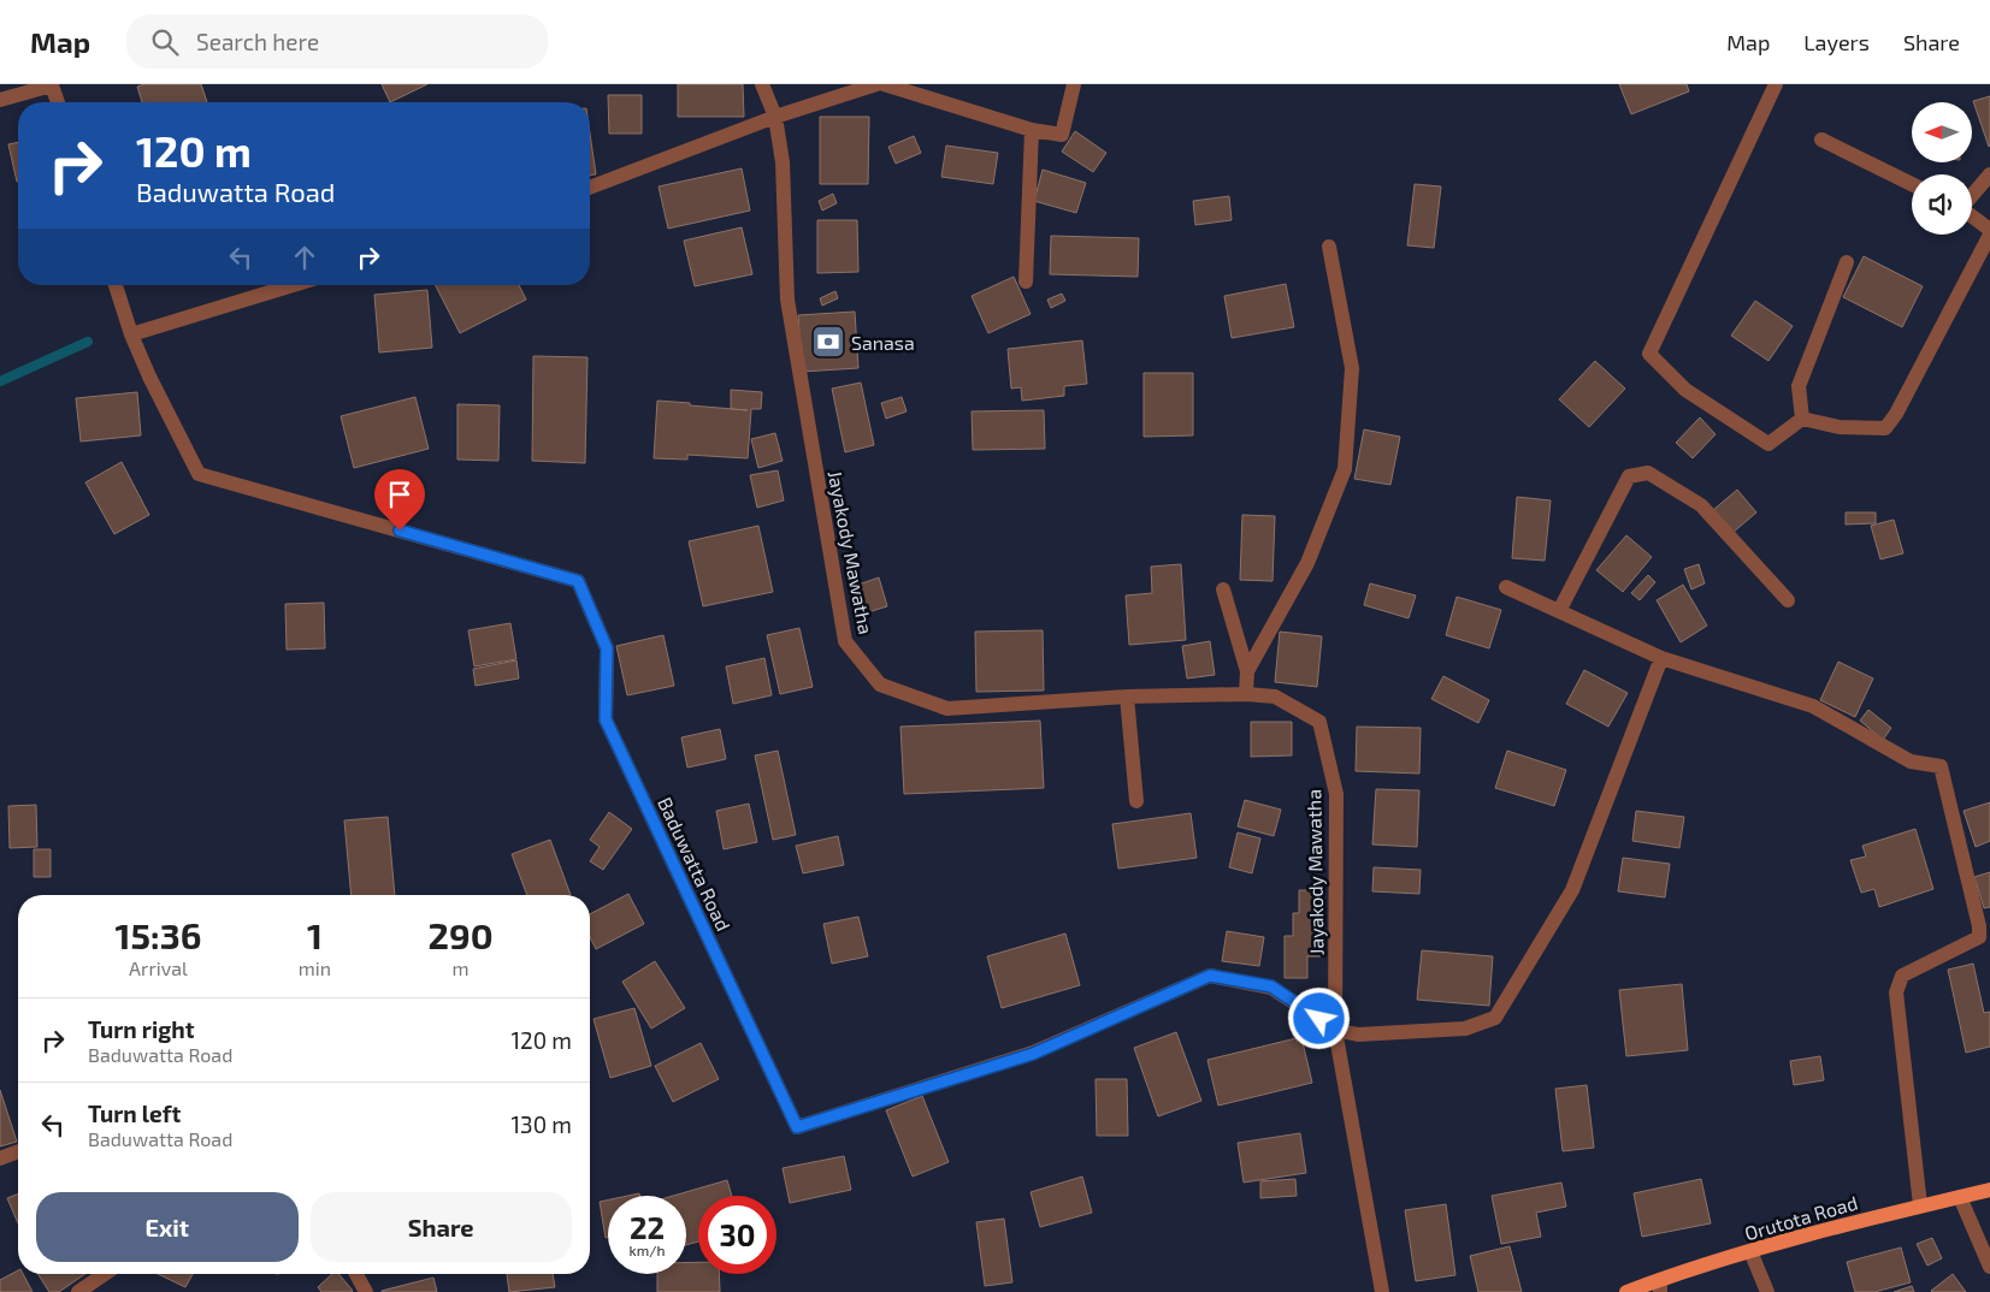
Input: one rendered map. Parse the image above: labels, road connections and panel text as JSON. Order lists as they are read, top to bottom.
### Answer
{
  "streets": {
    "main road": ["Orutota Road"],
    "street": ["Jayakody Mawatha", "Baduwatta Road"]
  },
  "crossings": [
    ["Jayakody Mawatha", "Baduwatta Road"]
  ],
  "places": {
    "bank": ["Sanasa"]
  },
  "north": "left",
  "page": {
    "header": "Map",
    "search": "Search here",
    "nav": ["Map", "Layers", "Share"],
    "turn": ["120 m", "Baduwatta Road"],
    "eta": [
      "15:36",
      "Arrival",
      "1",
      "min",
      "290",
      "m"
    ],
    "list": [
      {
        "name": "Turn right",
        "note": "Baduwatta Road",
        "value": "120 m"
      },
      {
        "name": "Turn left",
        "note": "Baduwatta Road",
        "value": "130 m"
      }
    ],
    "buttons": ["Exit", "Share"],
    "speed": "22 km/h",
    "limit": "30"
  }
}
